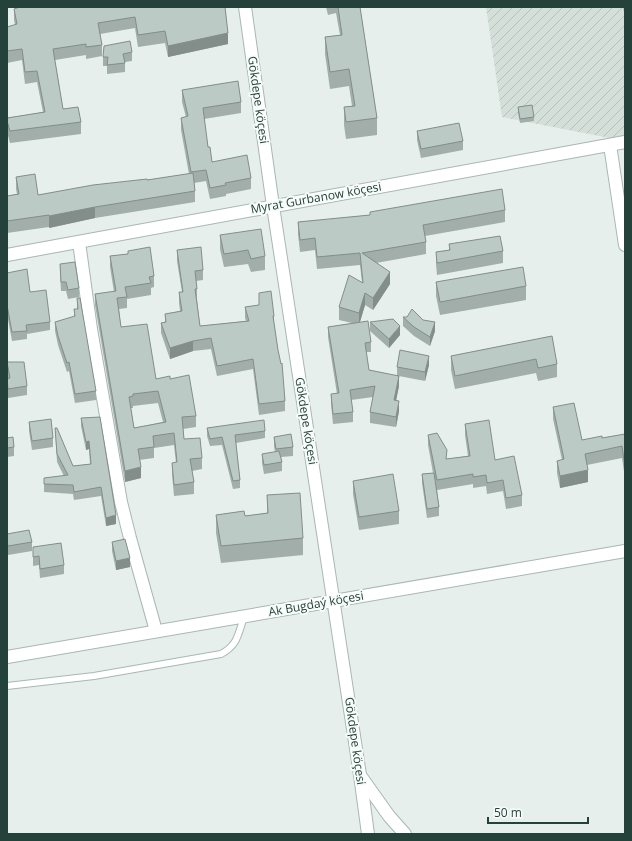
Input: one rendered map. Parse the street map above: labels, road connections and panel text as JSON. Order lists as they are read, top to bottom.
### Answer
{
  "streets": {
    "street": ["Gökdepe köçesi", "Myrat Gurbanow köçesi", "Ak Bugdaý köçesi"]
  },
  "crossings": [
    ["Gökdepe köçesi", "Myrat Gurbanow köçesi"],
    ["Gökdepe köçesi", "Ak Bugdaý köçesi"]
  ],
  "scale_bar": "50 m"
}
